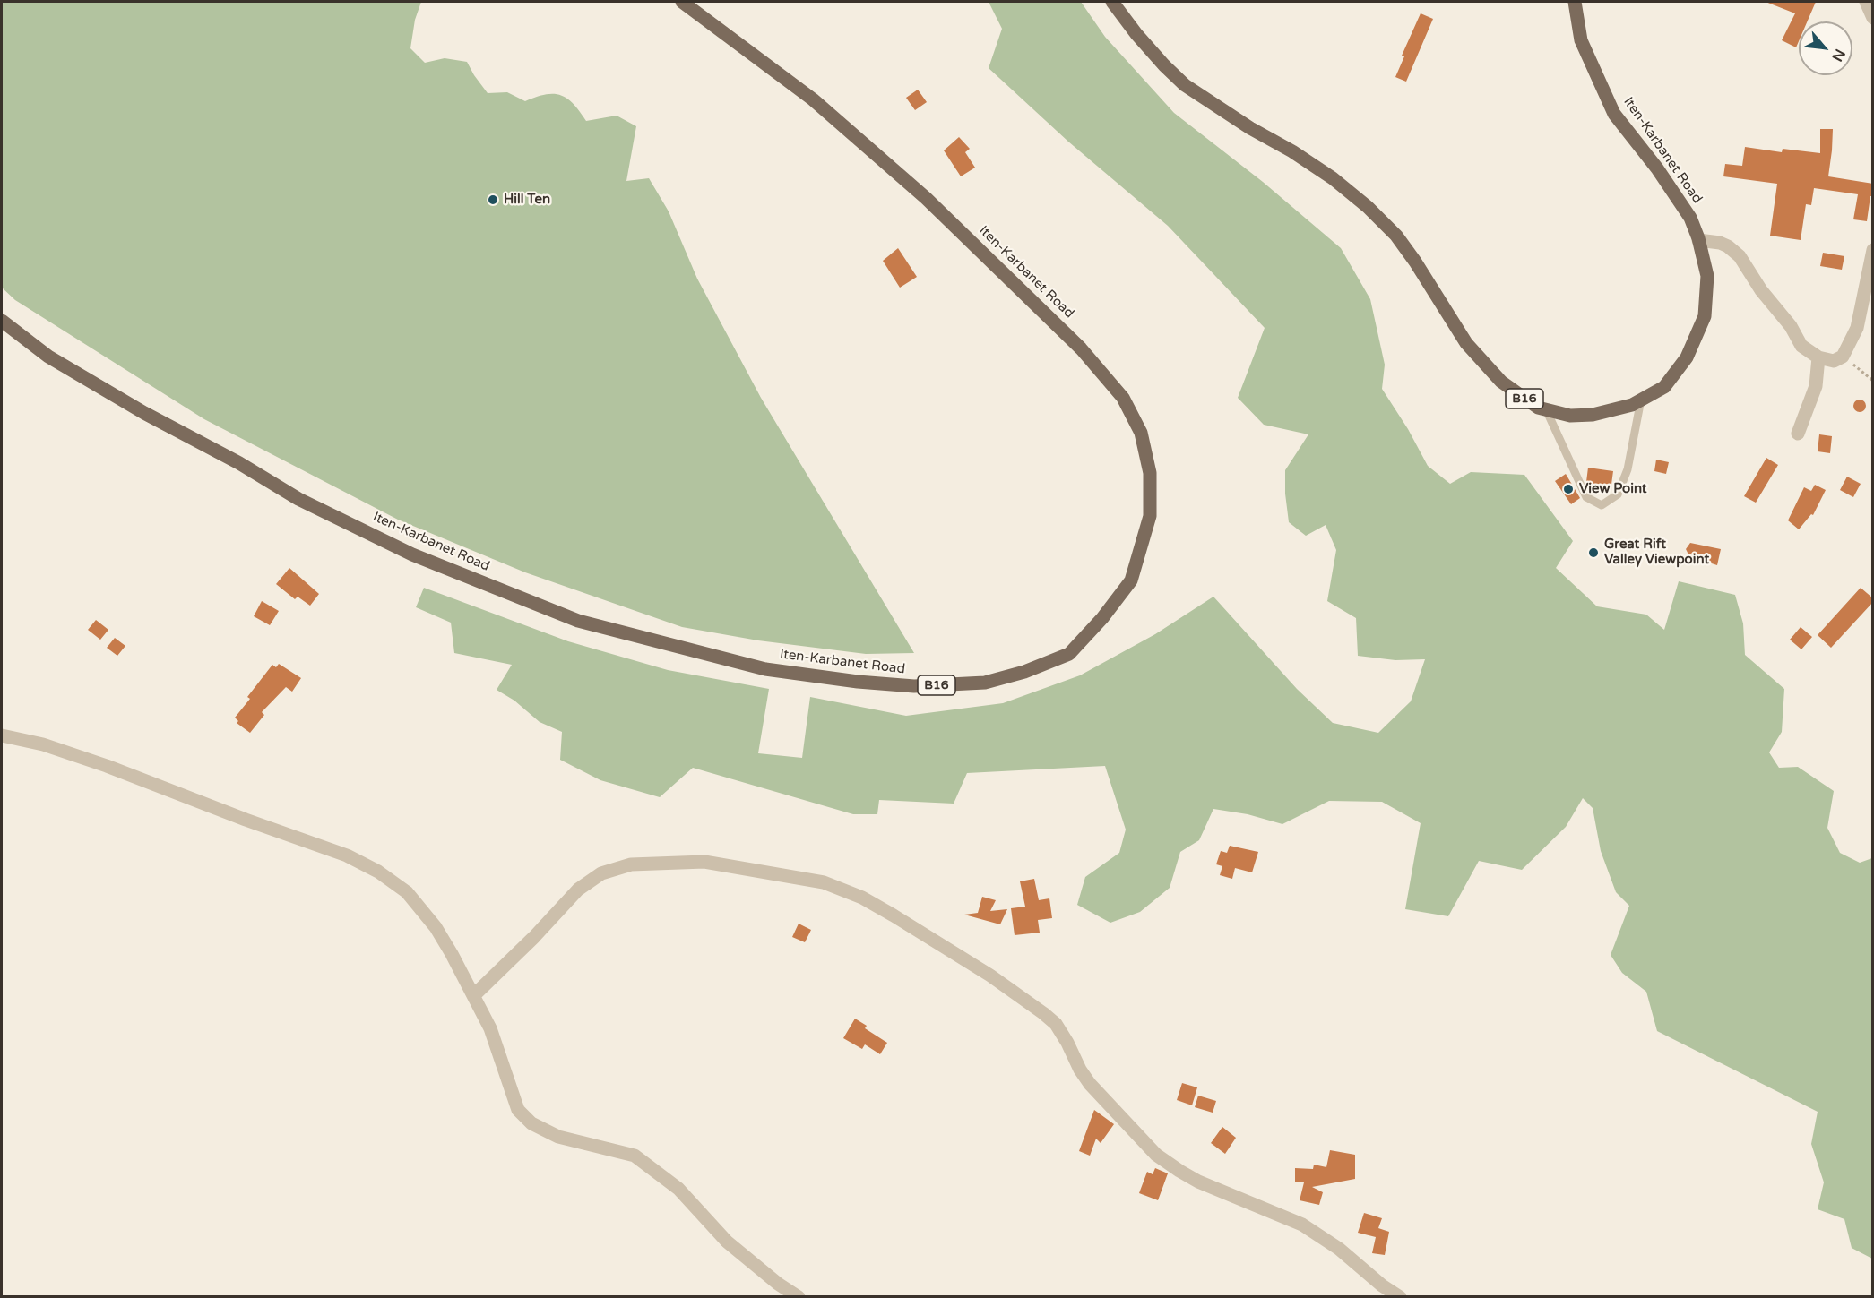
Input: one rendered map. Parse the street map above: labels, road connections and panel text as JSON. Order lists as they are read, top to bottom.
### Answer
{
  "streets": {
    "main road": ["Iten-Karbanet Road", "B16"]
  },
  "places": ["Hill Ten", "View Point", "Great Rift Valley Viewpoint"],
  "north": "bottom right"
}
